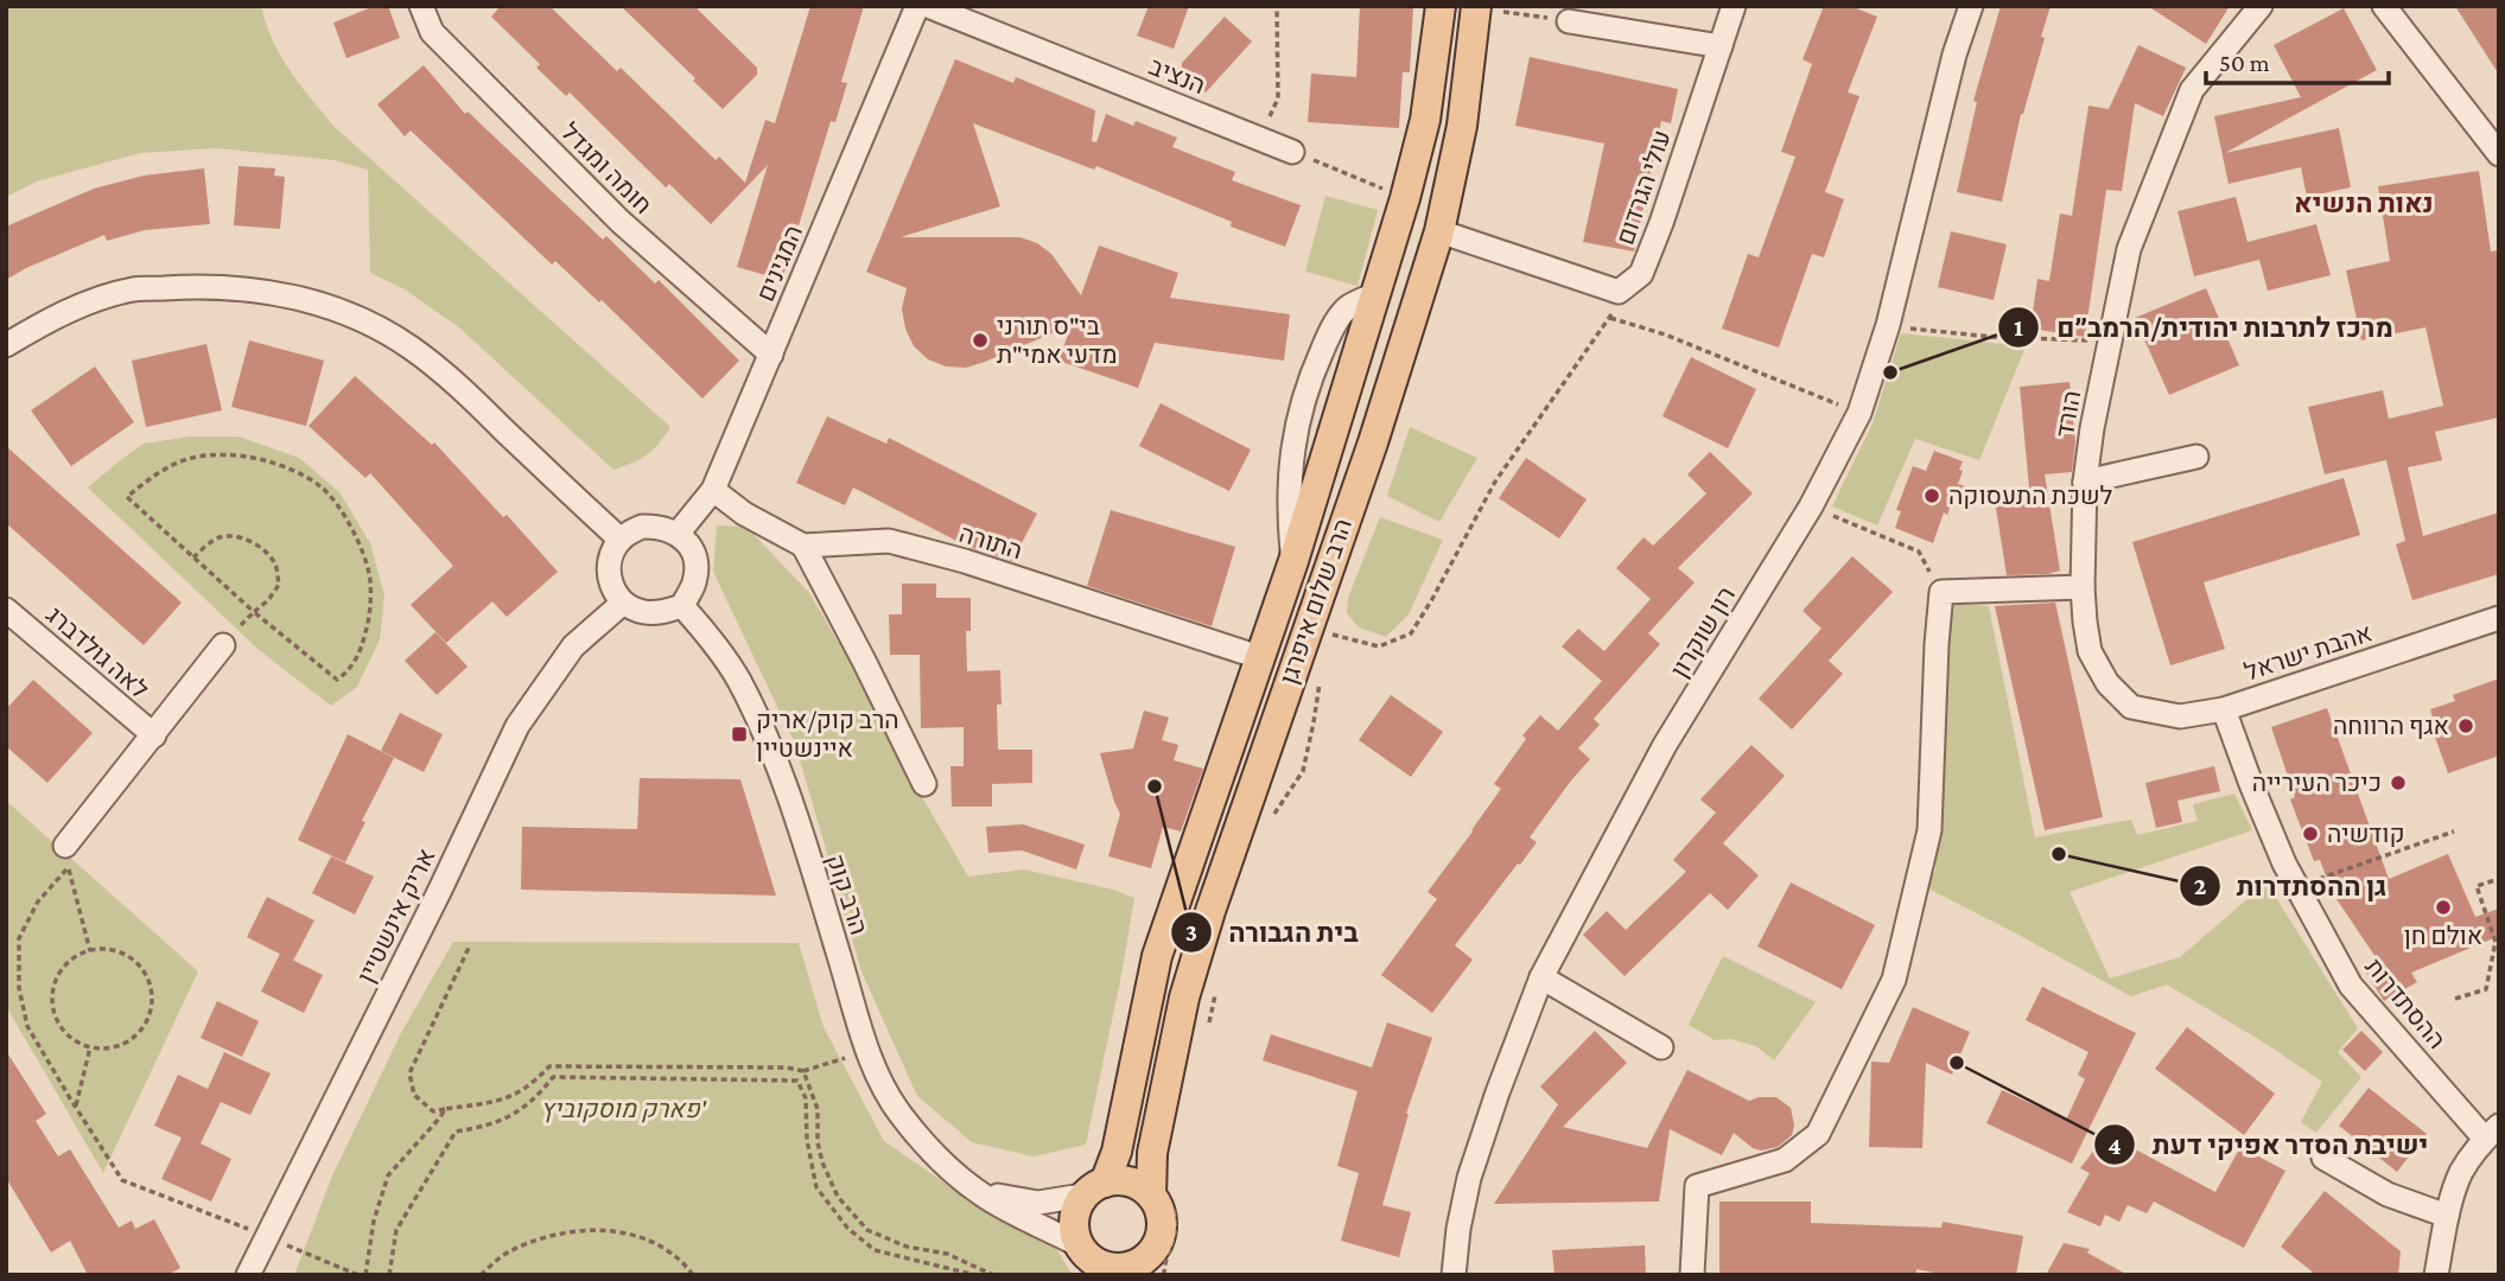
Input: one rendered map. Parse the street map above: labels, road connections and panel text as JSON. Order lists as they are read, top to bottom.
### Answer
{
  "streets": {
    "main road": ["הרב שלום איפרגן"],
    "street": [
      "הנציב",
      "חומה ומגדל",
      "עולי הגרדום",
      "המגינים",
      "הורד",
      "התורה",
      "רון שוקרון",
      "לאה גולדברג",
      "אהבת ישראל",
      "הרב קוק",
      "אריק אינשטיין",
      "ההסתדרות"
    ]
  },
  "crossings": [
    ["חומה ומגדל", "המגינים"],
    ["המגינים", "הרב קוק"],
    ["המגינים", "אריק אינשטיין"],
    ["הורד", "אהבת ישראל"],
    ["התורה", "הרב שלום איפרגן"],
    ["הרב שלום איפרגן", "הרב קוק"],
    ["אהבת ישראל", "ההסתדרות"],
    ["הרב קוק", "אריק אינשטיין"]
  ],
  "districts": ["נאות הנשיא"],
  "parks": ["פארק מוסקוביץ'"],
  "places": {
    "other": [
      "בי\"ס תורני מדעי אמי\"ת",
      "מרכז לתרבות יהודית/הרמב״ם",
      "לשכת התעסוקה",
      "אגף הרווחה",
      "כיכר העירייה",
      "בית הגבורה",
      "קודשיה",
      "גן ההסתדרות",
      "אולם חן",
      "ישיבת הסדר אפיקי דעת"
    ],
    "transit": ["הרב קוק/אריק איינשטיין"]
  },
  "scale_bar": "50 m"
}
